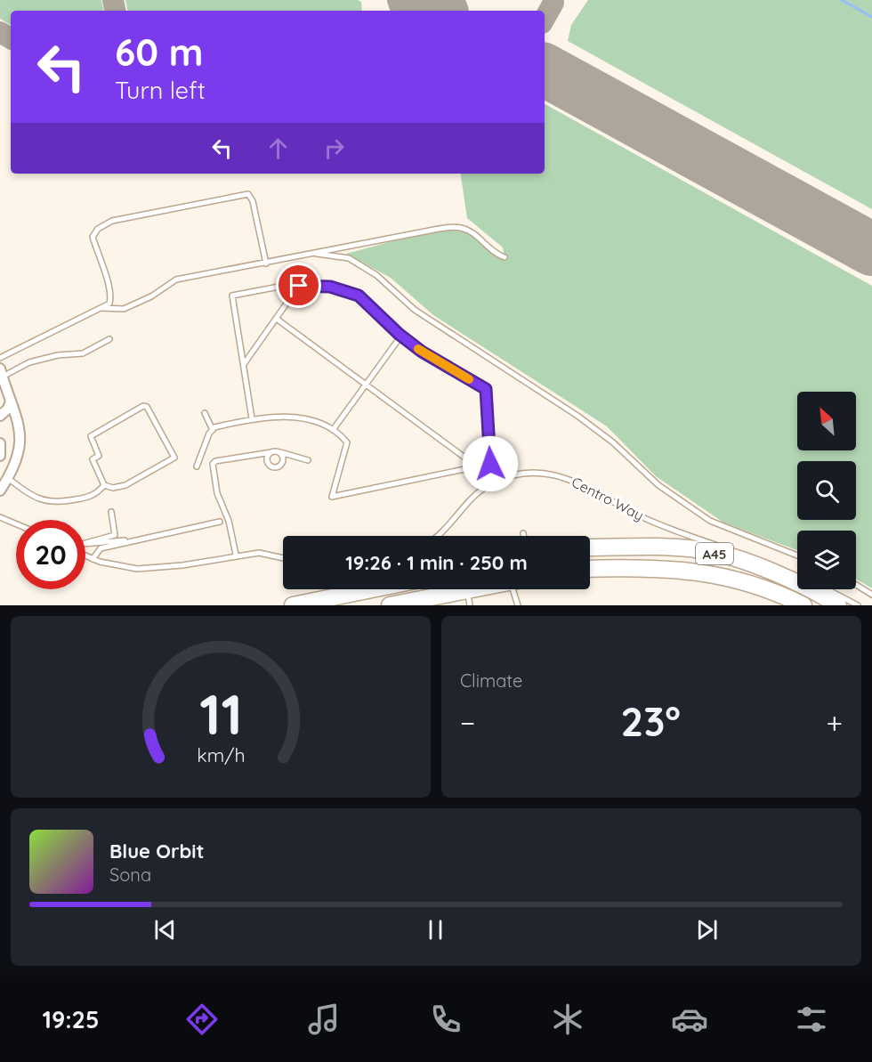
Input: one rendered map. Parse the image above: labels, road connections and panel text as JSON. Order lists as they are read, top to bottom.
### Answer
{
  "streets": {
    "highway": ["A45"],
    "lane": ["Centro Way"]
  },
  "north": "top left",
  "page": {
    "turn": ["60 m", "Turn left"],
    "limit": "20",
    "trip": "19:26 · 1 min · 250 m",
    "tile": "Climate",
    "heat": ["−", "23°", "+"],
    "song": ["Blue Orbit", "Sona"],
    "tabs": "19:25",
    "gauge": ["11", "km/h"]
  }
}
